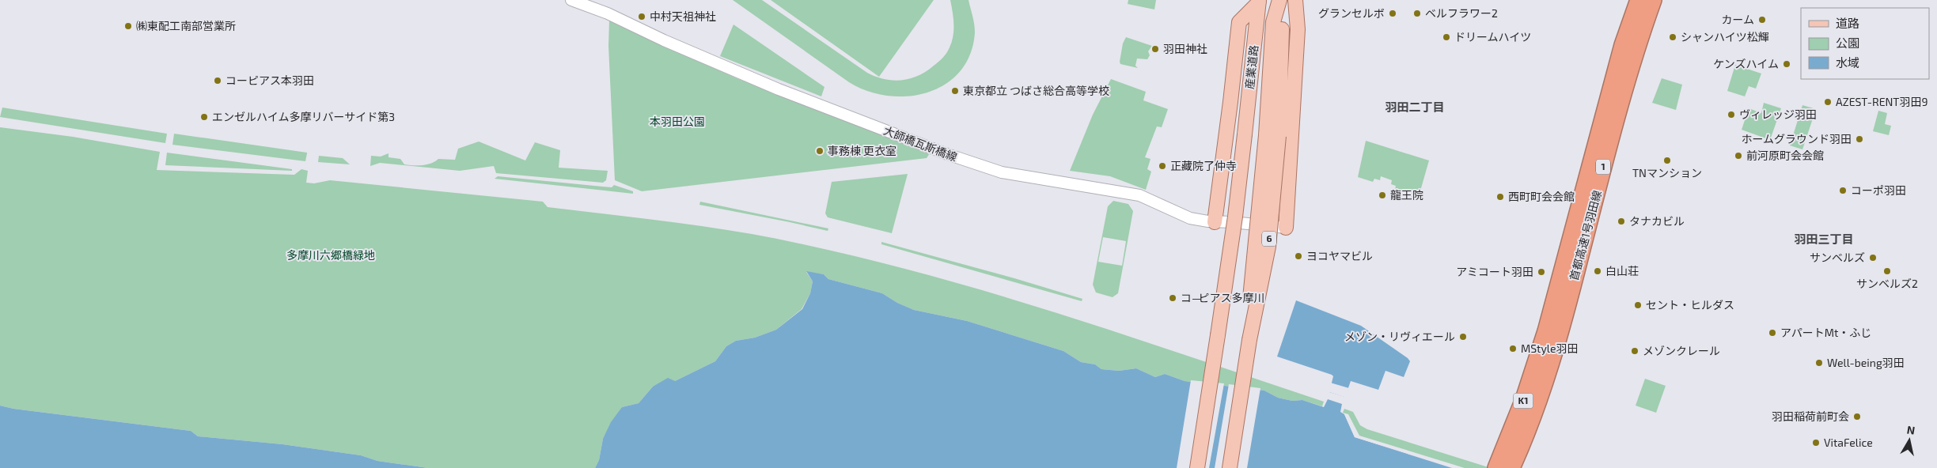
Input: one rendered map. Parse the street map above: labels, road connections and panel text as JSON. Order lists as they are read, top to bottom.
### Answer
{
  "streets": {
    "highway": ["1", "首都高速1号羽田線", "K1"],
    "main road": ["産業道路", "6"],
    "street": ["大師橋瓦斯橋線"]
  },
  "crossings": [
    ["首都高速1号羽田線", "K1"]
  ],
  "districts": ["羽田二丁目", "羽田三丁目"],
  "parks": ["本羽田公園", "多摩川六郷橋緑地"],
  "places": [
    "グランセルボ",
    "ベルフラワー2",
    "中村天祖神社",
    "カーム",
    "㈱東配工南部営業所",
    "ドリームハイツ",
    "シャンハイツ松輝",
    "羽田神社",
    "ケンズハイム",
    "コーピアス本羽田",
    "東京都立 つばさ総合高等学校",
    "AZEST-RENT羽田9",
    "ヴィレッジ羽田",
    "エンゼルハイム多摩リバーサイド第3",
    "ホームグラウンド羽田",
    "事務棟 更衣室",
    "前河原町会会館",
    "TNマンション",
    "正藏院了仲寺",
    "コーポ羽田",
    "龍王院",
    "西町町会会館",
    "タナカビル",
    "ヨコヤマビル",
    "サンベルズ",
    "白山荘",
    "サンベルズ2",
    "アミコート羽田",
    "コ―ピアス多摩川",
    "セント・ヒルダス",
    "アパートMt・ふじ",
    "メゾン・リヴィエール",
    "MStyle羽田",
    "メゾンクレール",
    "Well-being羽田",
    "羽田稲荷前町会",
    "VitaFelice"
  ],
  "legend": ["道路", "公園", "水域"],
  "north": "top"
}
